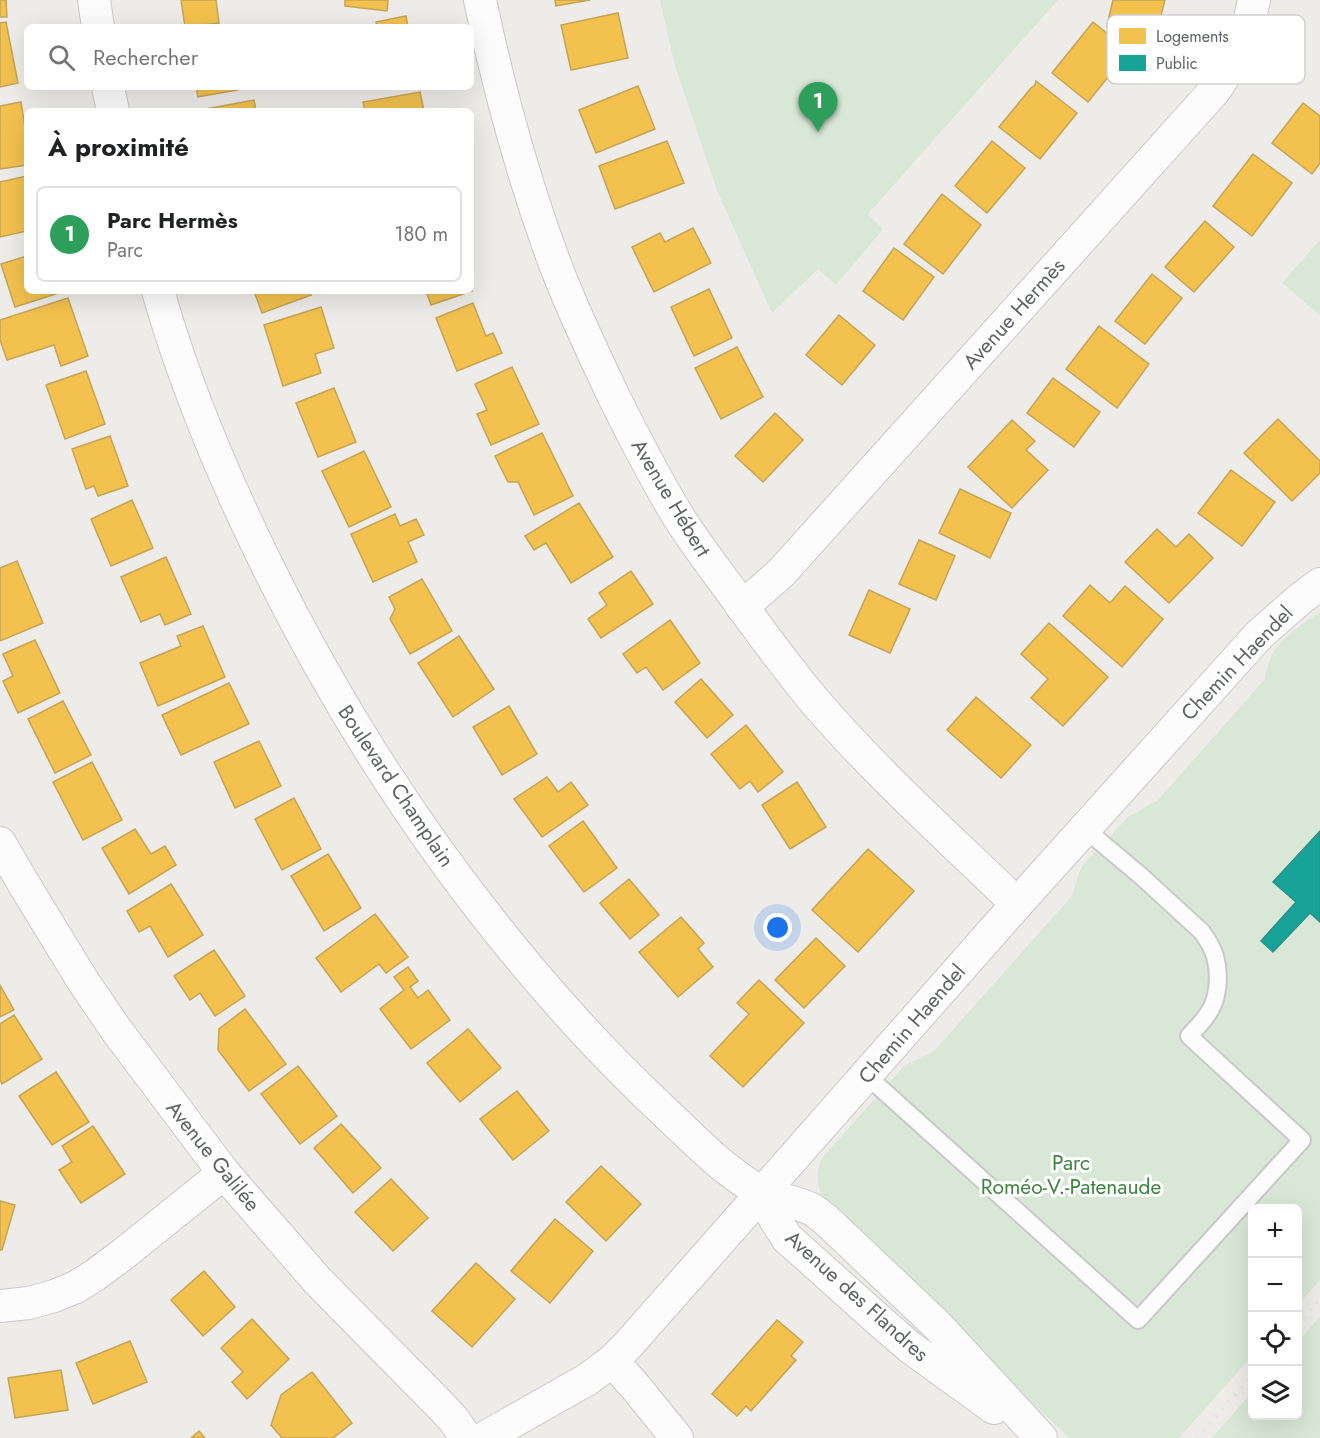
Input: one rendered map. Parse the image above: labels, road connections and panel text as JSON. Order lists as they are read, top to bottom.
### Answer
{
  "streets": {
    "street": [
      "Avenue Hermès",
      "Avenue Hébert",
      "Chemin Haendel",
      "Boulevard Champlain",
      "Avenue Galilée",
      "Avenue des Flandres"
    ]
  },
  "crossings": [
    ["Avenue Hermès", "Avenue Hébert"],
    ["Avenue Hébert", "Chemin Haendel"],
    ["Chemin Haendel", "Boulevard Champlain"],
    ["Chemin Haendel", "Avenue des Flandres"],
    ["Boulevard Champlain", "Avenue des Flandres"]
  ],
  "parks": ["Parc Roméo-V.-Patenaude"],
  "legend": ["Logements", "Public"],
  "page": {
    "search": "Rechercher",
    "pins": "1",
    "heading": "À proximité",
    "list": [
      {
        "mark": "1",
        "name": "Parc Hermès",
        "note": "Parc",
        "value": "180 m"
      }
    ],
    "map_buttons": ["+", "−"]
  }
}
